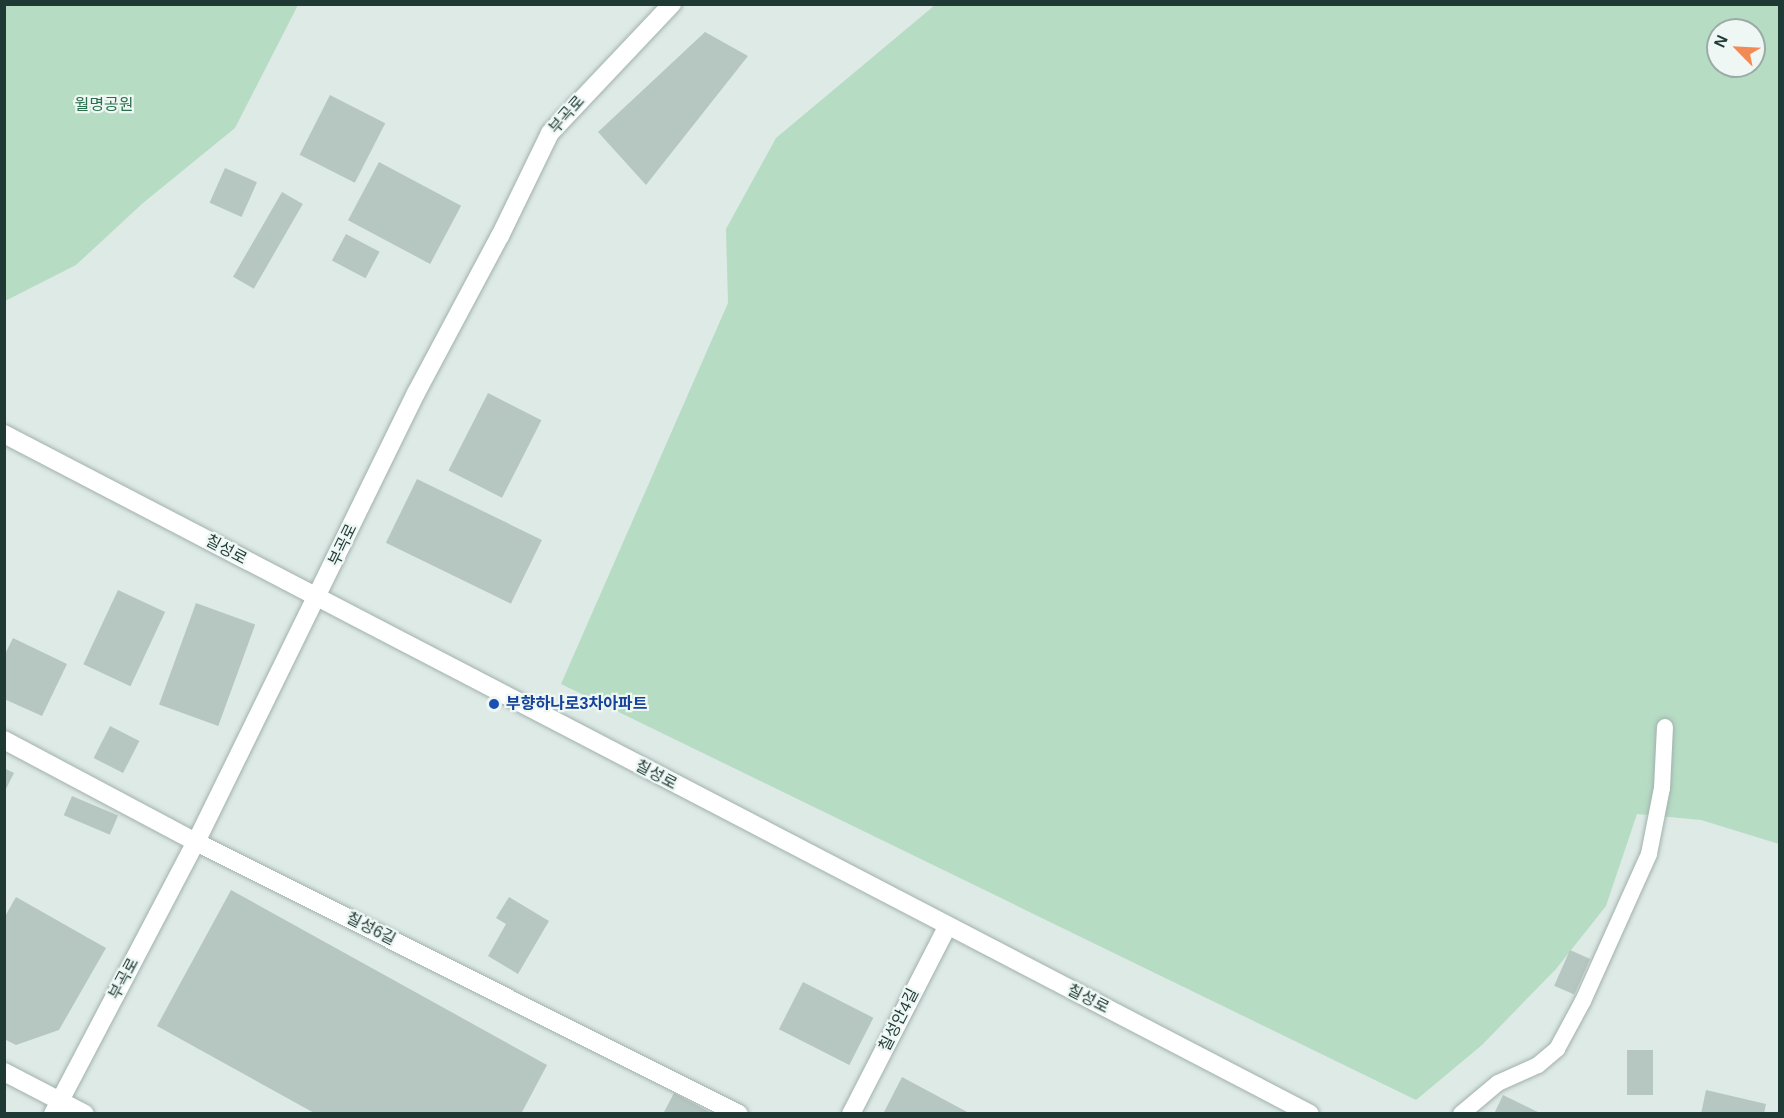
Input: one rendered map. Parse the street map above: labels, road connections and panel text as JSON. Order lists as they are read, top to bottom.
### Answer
{
  "streets": {
    "street": [
      "부곡로",
      "칠성로",
      "칠성6길",
      "칠성안4길"
    ]
  },
  "crossings": [
    ["부곡로", "칠성로"],
    ["부곡로", "칠성6길"],
    ["칠성로", "칠성안4길"]
  ],
  "parks": ["월명공원"],
  "places": ["부향하나로3차아파트"],
  "north": "top left"
}
